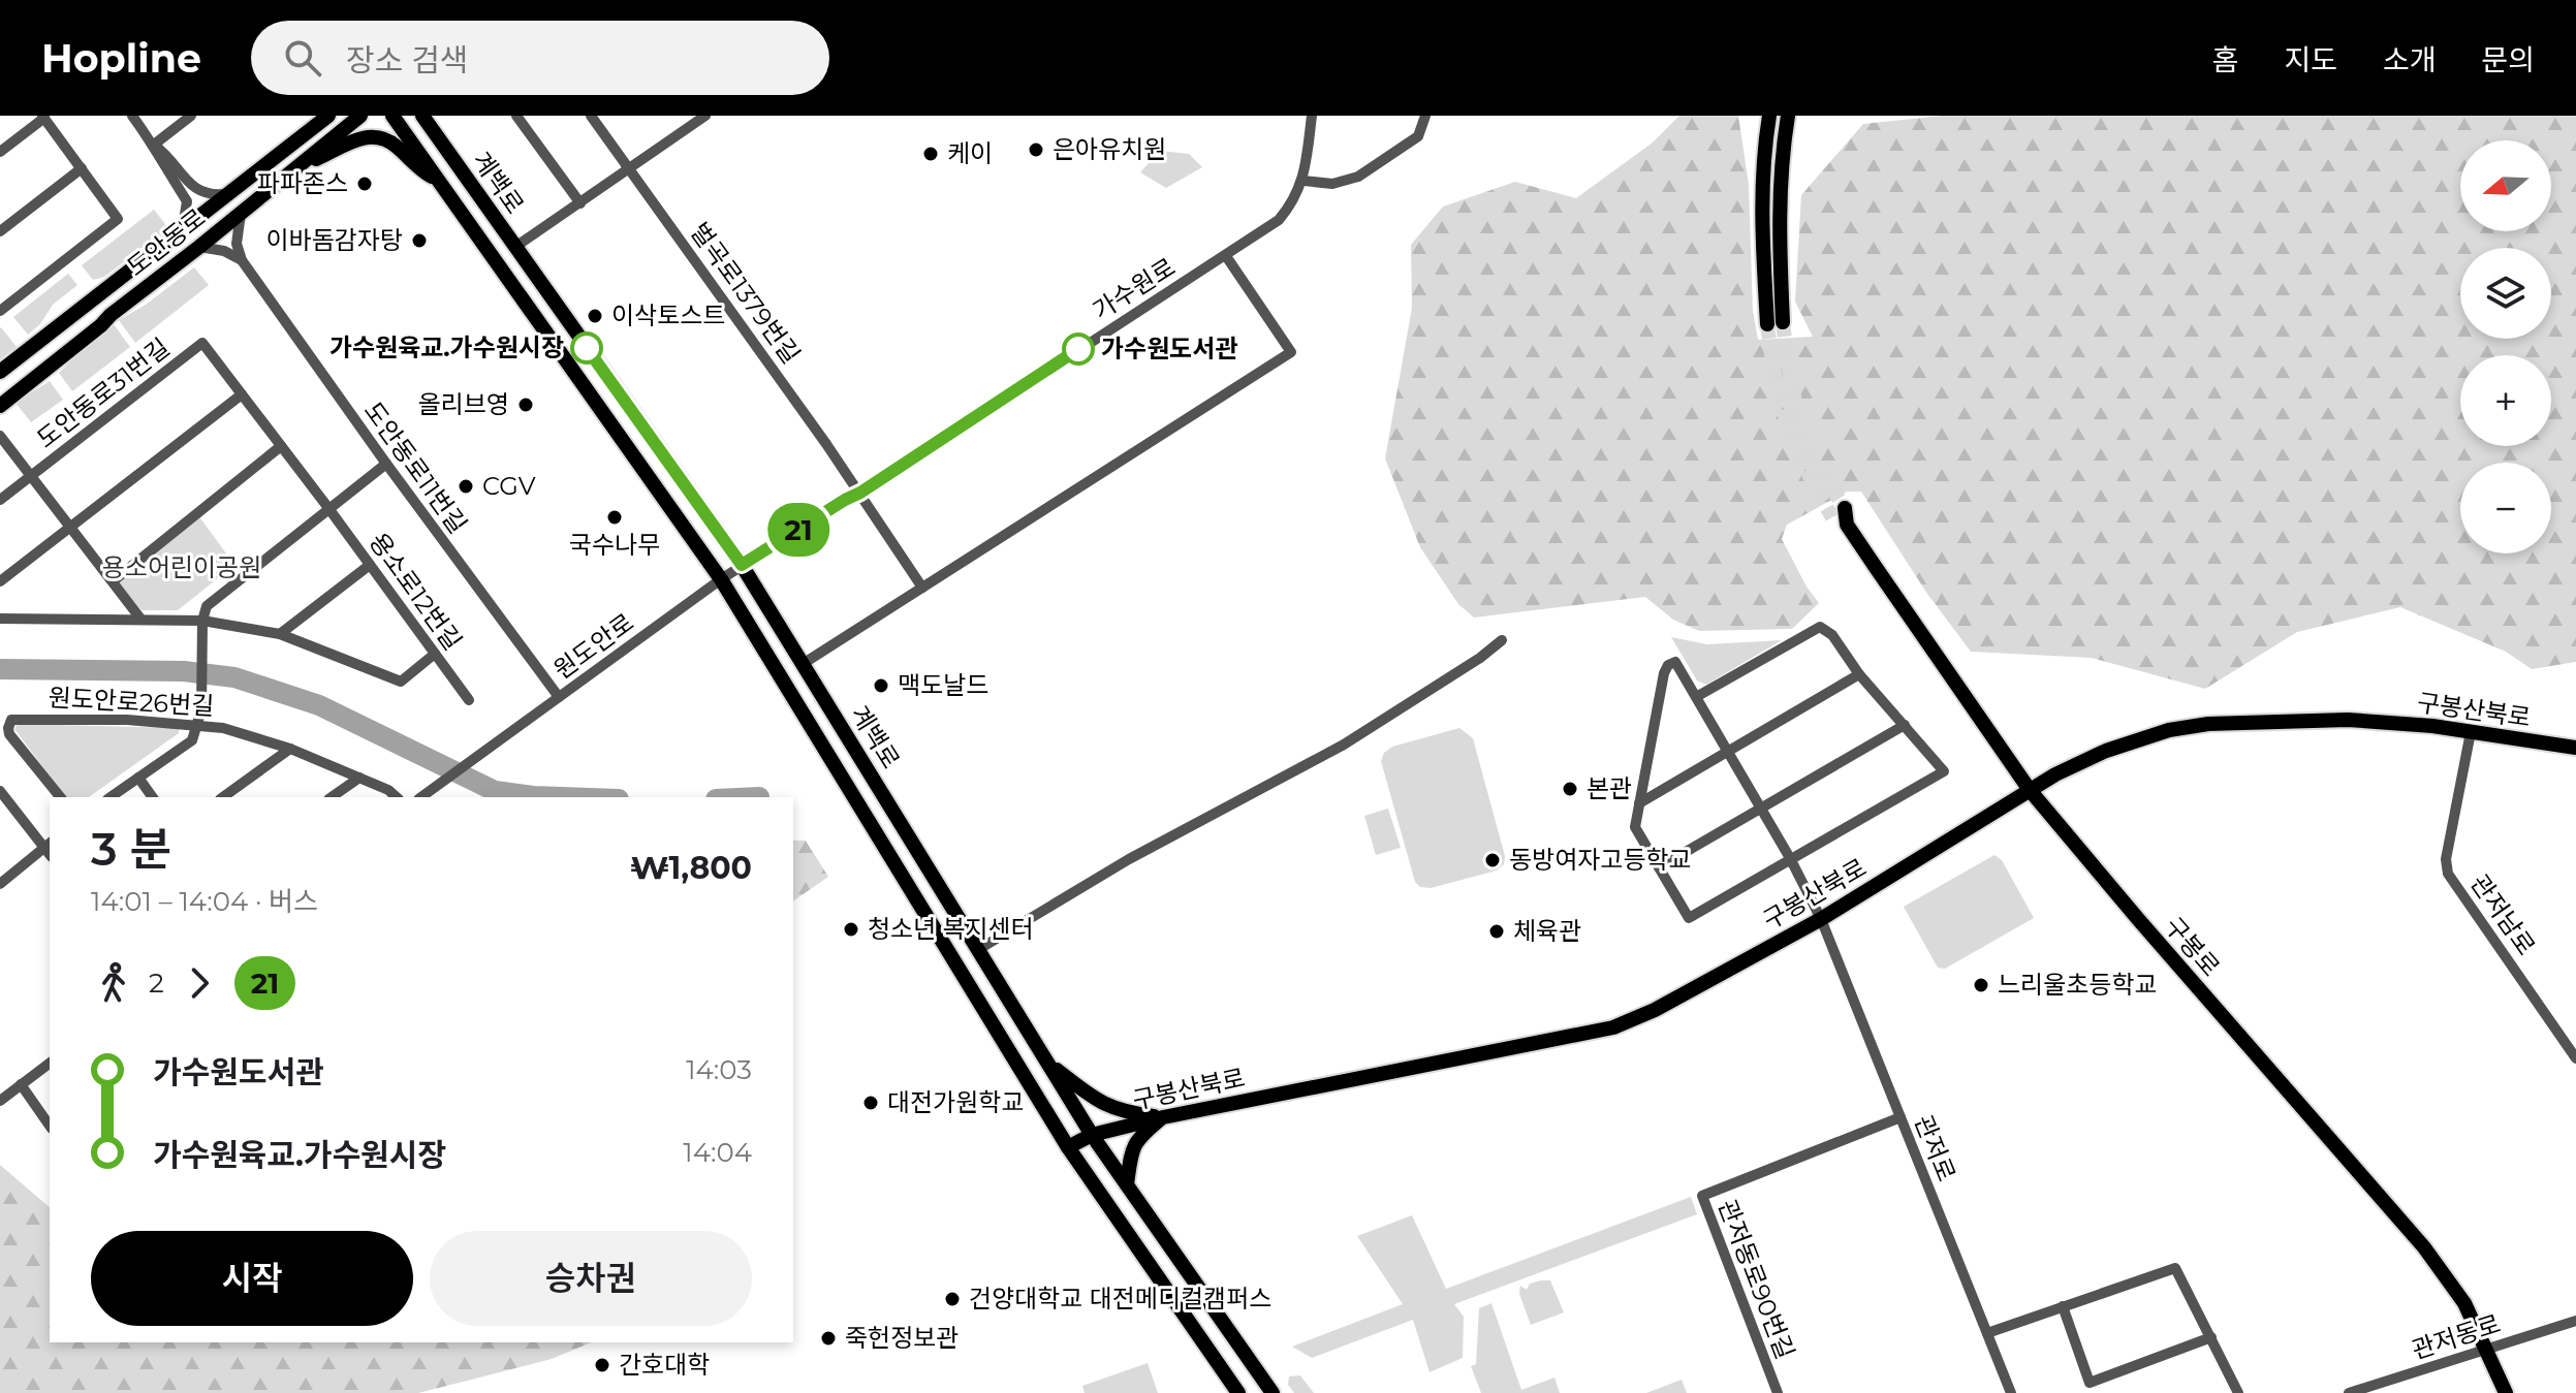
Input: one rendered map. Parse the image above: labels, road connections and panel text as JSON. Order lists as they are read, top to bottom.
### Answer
{
  "streets": {
    "main road": [
      "계백로",
      "도안동로",
      "구봉산북로",
      "구봉로"
    ],
    "street": [
      "가수원로",
      "벌곡로1379번길",
      "도안동로31번길",
      "도안동로11번길",
      "용소로12번길",
      "원도안로",
      "원도안로26번길",
      "관저남로",
      "관저로",
      "관저동로90번길",
      "관저동로"
    ]
  },
  "crossings": [
    ["계백로", "가수원로"],
    ["계백로", "원도안로"],
    ["계백로", "구봉산북로"],
    ["가수원로", "벌곡로1379번길"],
    ["가수원로", "원도안로"],
    ["도안동로31번길", "용소로12번길"],
    ["도안동로11번길", "원도안로"],
    ["구봉산북로", "관저남로"],
    ["구봉산북로", "구봉로"],
    ["구봉산북로", "관저로"],
    ["구봉로", "관저동로"],
    ["관저로", "관저동로90번길"]
  ],
  "parks": ["용소어린이공원"],
  "places": [
    "은아유치원",
    "케이",
    "파파존스",
    "이바돔감자탕",
    "이삭토스트",
    "가수원육교.가수원시장",
    "가수원도서관",
    "올리브영",
    "CGV",
    "국수나무",
    "맥도날드",
    "본관",
    "동방여자고등학교",
    "청소년 복지센터",
    "체육관",
    "느리울초등학교",
    "대전가원학교",
    "건양대학교 대전메디컬캠퍼스",
    "죽헌정보관",
    "간호대학"
  ],
  "lines": ["bus line 21"],
  "north": "left",
  "page": {
    "header": "Hopline",
    "search": "장소 검색",
    "nav": [
      "홈",
      "지도",
      "소개",
      "문의"
    ],
    "on_map": "21",
    "map_buttons": ["+", "−"],
    "heading": ["3 분", "14:01 – 14:04 · 버스", "₩1,800"],
    "legs": ["2", "21"],
    "list": [
      {
        "name": "가수원도서관",
        "value": "14:03"
      },
      {
        "name": "가수원육교.가수원시장",
        "value": "14:04"
      }
    ],
    "buttons": ["시작", "승차권"]
  }
}
